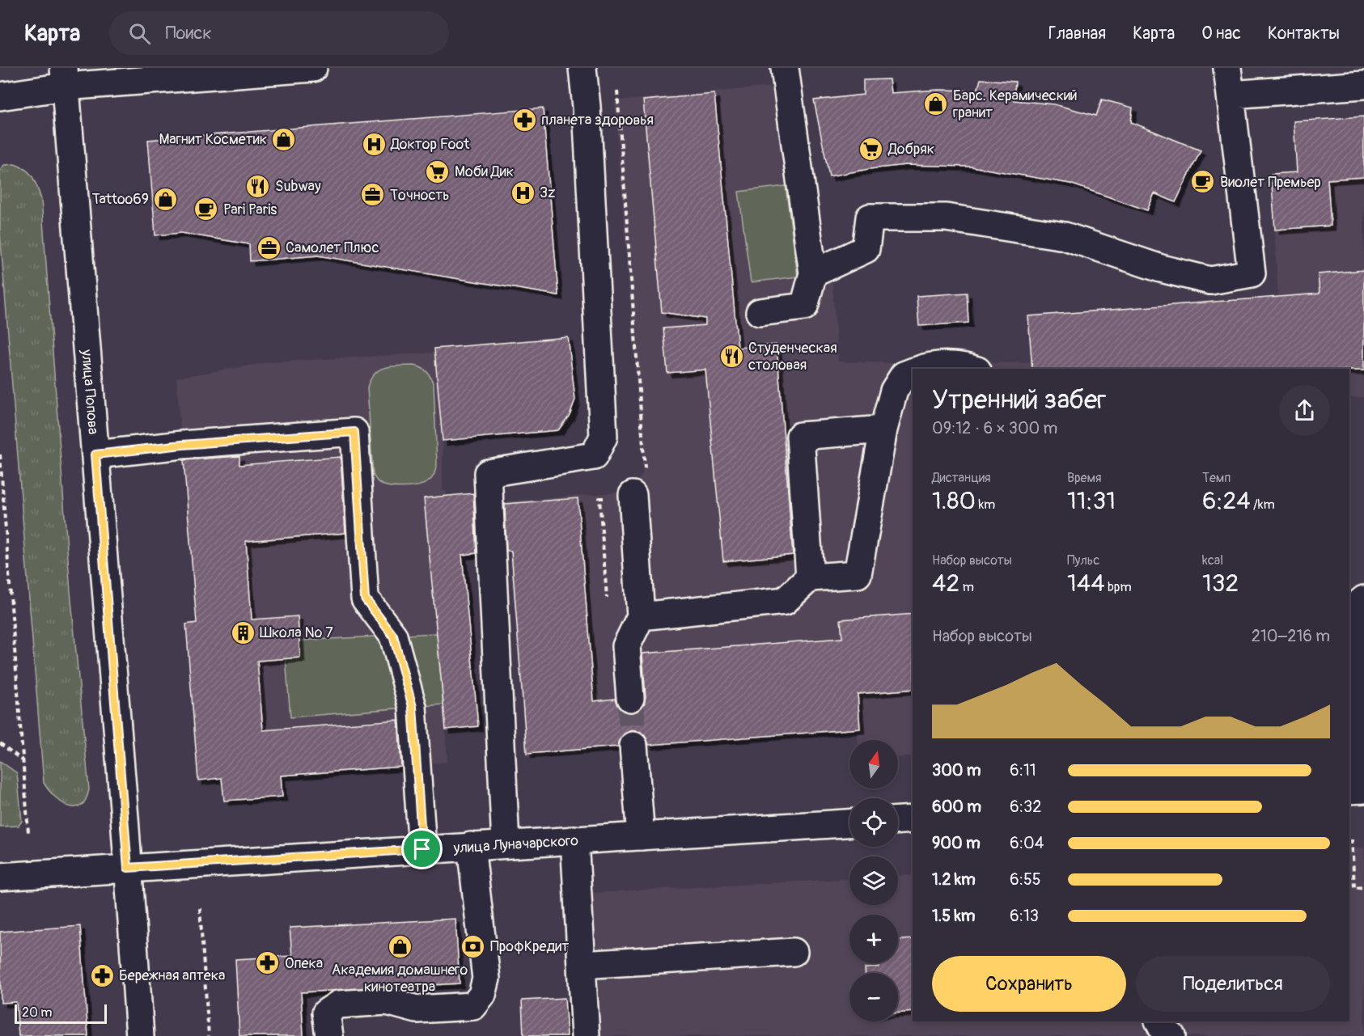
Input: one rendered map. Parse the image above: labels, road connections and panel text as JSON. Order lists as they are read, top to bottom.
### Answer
{
  "streets": {
    "main road": ["улица Попова", "улица Луначарского"]
  },
  "crossings": [
    ["улица Попова", "улица Луначарского"]
  ],
  "places": {
    "shop": [
      "Барс. Керамический гранит",
      "Магнит Косметик",
      "Tattoo69",
      "Академия домашнего кинотеатра"
    ],
    "pharmacy": ["планета здоровья", "Опека", "Бережная аптека"],
    "hospital": ["Доктор Foot", "3z"],
    "supermarket": ["Добряк", "Моби Дик"],
    "cafe": ["Виолет Премьер", "Pari Paris"],
    "restaurant": ["Subway", "Студенческая столовая"],
    "office": ["Точность", "Самолет Плюс"],
    "building": ["Школа № 7"],
    "bank": ["ПрофКредит"]
  },
  "scale_bar": "20 m",
  "north": "top",
  "page": {
    "header": "Карта",
    "search": "Поиск",
    "nav": [
      "Главная",
      "Карта",
      "О нас",
      "Контакты"
    ],
    "heading": ["Утренний забег", "09:12 · 6 × 300 m"],
    "stats": [
      ["Дистанция", "1.80 km"],
      ["Время", "11:31"],
      ["Темп", "6:24 /km"],
      ["Набор высоты", "42 m"],
      ["Пульс", "144 bpm"],
      ["kcal", "132"]
    ],
    "chart": ["Набор высоты", "210–216 m"],
    "map_buttons": ["+", "−"],
    "list": [
      {
        "name": "300 m",
        "note": "6:11"
      },
      {
        "name": "600 m",
        "note": "6:32"
      },
      {
        "name": "900 m",
        "note": "6:04"
      },
      {
        "name": "1.2 km",
        "note": "6:55"
      },
      {
        "name": "1.5 km",
        "note": "6:13"
      }
    ],
    "buttons": ["Сохранить", "Поделиться"],
    "scale": "20 m"
  }
}
